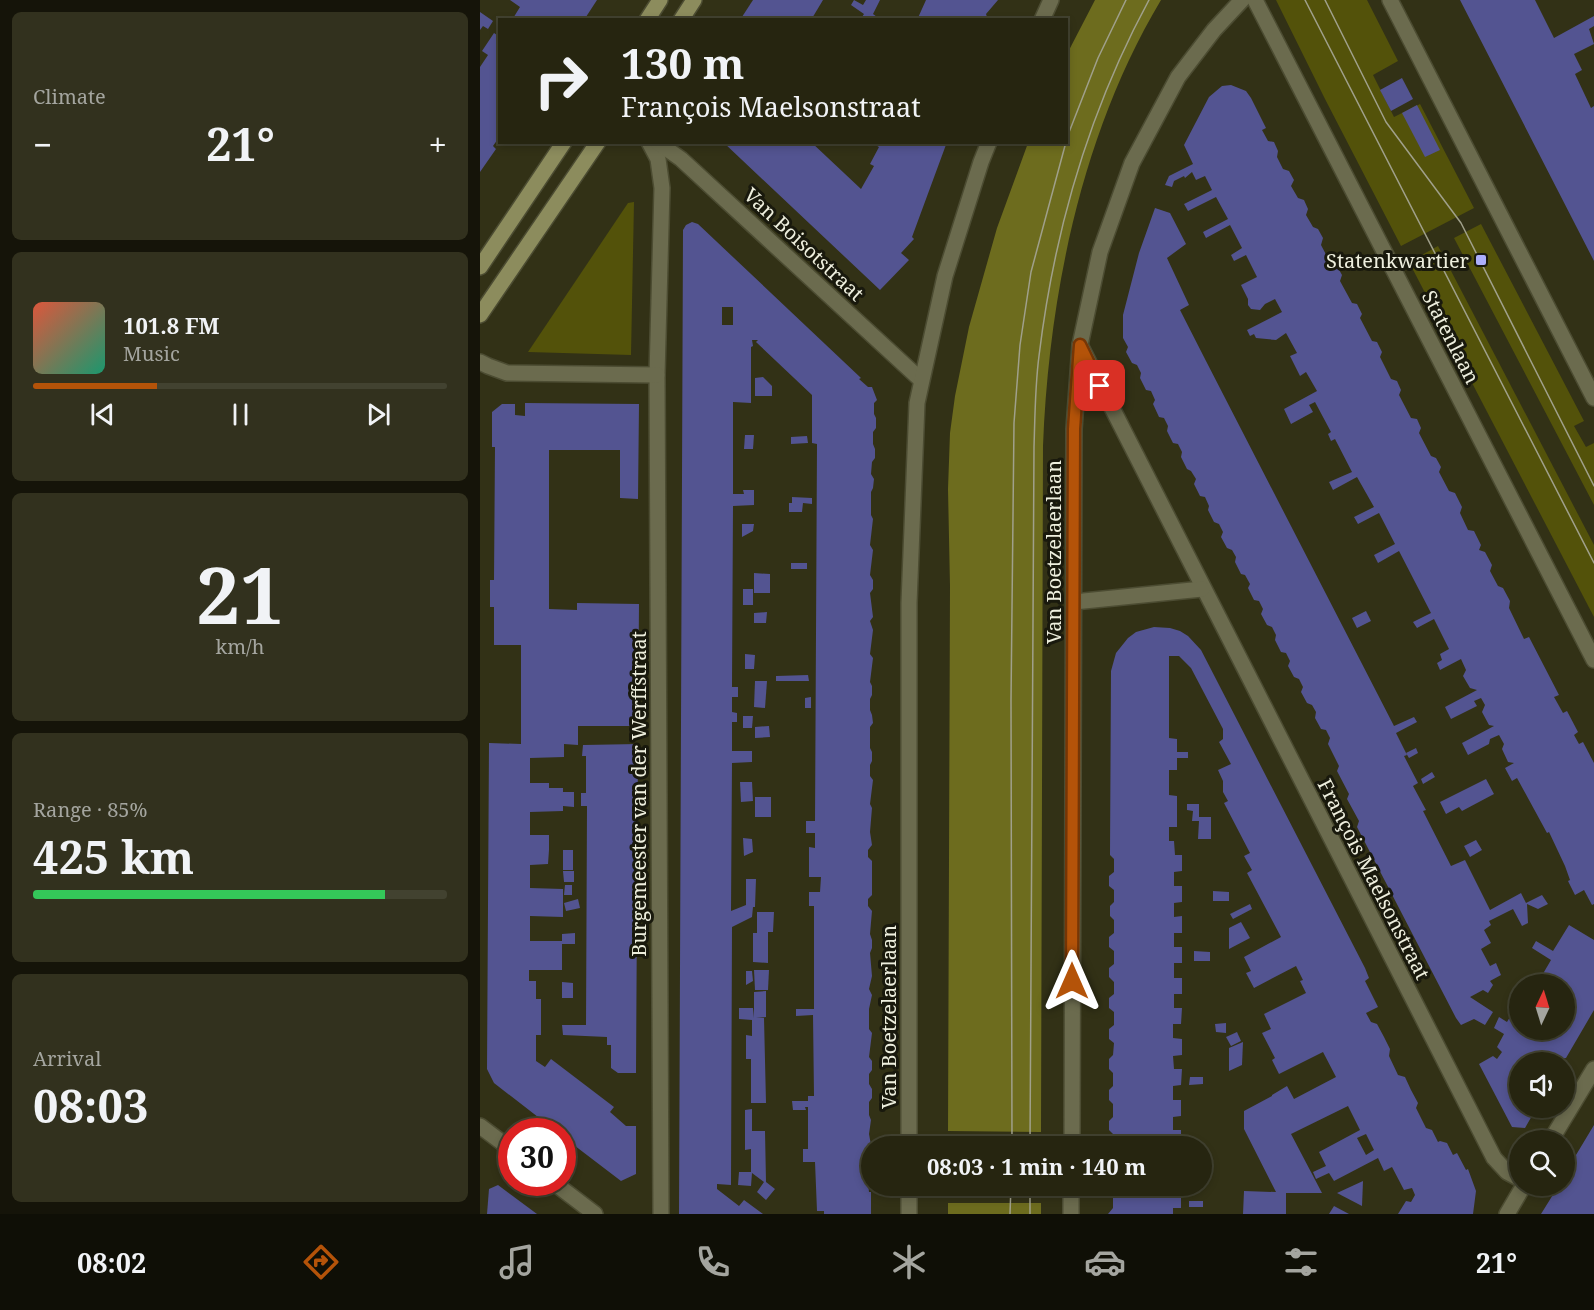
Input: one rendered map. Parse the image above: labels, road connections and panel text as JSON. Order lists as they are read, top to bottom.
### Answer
{
  "streets": {
    "street": [
      "Van Boisotstraat",
      "Statenlaan",
      "Van Boetzelaerlaan",
      "Burgemeester van der Werffstraat",
      "François Maelsonstraat"
    ]
  },
  "crossings": [
    ["Van Boisotstraat", "Van Boetzelaerlaan"],
    ["Van Boetzelaerlaan", "François Maelsonstraat"]
  ],
  "places": {
    "transit": ["Statenkwartier"]
  },
  "north": "top",
  "page": {
    "tile": [
      "Climate",
      ["21", "km/h"],
      ["Range · 85%", "425 km"],
      ["Arrival", "08:03"]
    ],
    "turn": ["130 m", "François Maelsonstraat"],
    "heat": ["−", "21°", "+"],
    "song": ["101.8 FM", "Music"],
    "limit": "30",
    "trip": "08:03 · 1 min · 140 m",
    "tabs": ["08:02", "21°"]
  }
}
